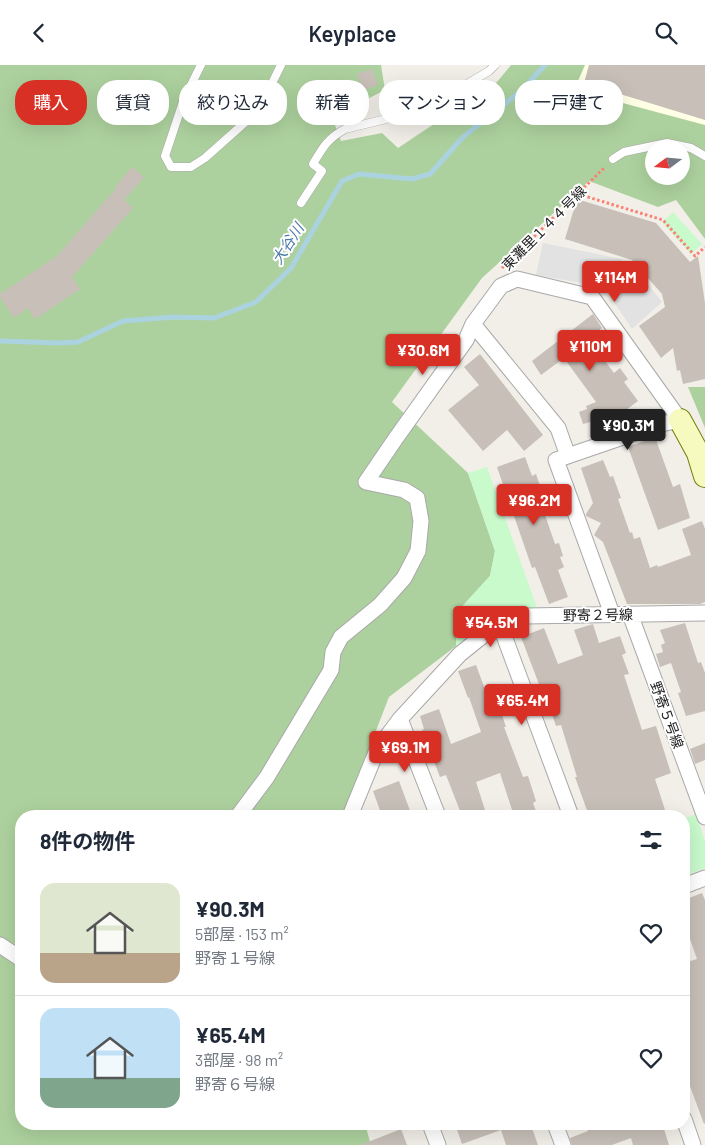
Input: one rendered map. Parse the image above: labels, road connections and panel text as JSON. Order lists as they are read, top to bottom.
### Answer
{
  "streets": {
    "street": ["東灘里１４４号線", "野寄２号線", "野寄５号線"]
  },
  "crossings": [
    ["野寄２号線", "野寄５号線"]
  ],
  "water": ["大谷川"],
  "north": "left",
  "page": {
    "header": "Keyplace",
    "chip": [
      "購入",
      "賃貸",
      "絞り込み",
      "新着",
      "マンション",
      "一戸建て"
    ],
    "price": [
      "¥114M",
      "¥110M",
      "¥30.6M",
      "¥90.3M",
      "¥96.2M",
      "¥54.5M",
      "¥65.4M",
      "¥69.1M"
    ],
    "heading": "8件の物件",
    "list": [
      {
        "name": "¥90.3M",
        "note": "5部屋 · 153 m² · 野寄１号線"
      },
      {
        "name": "¥65.4M",
        "note": "3部屋 · 98 m² · 野寄６号線"
      }
    ]
  }
}
